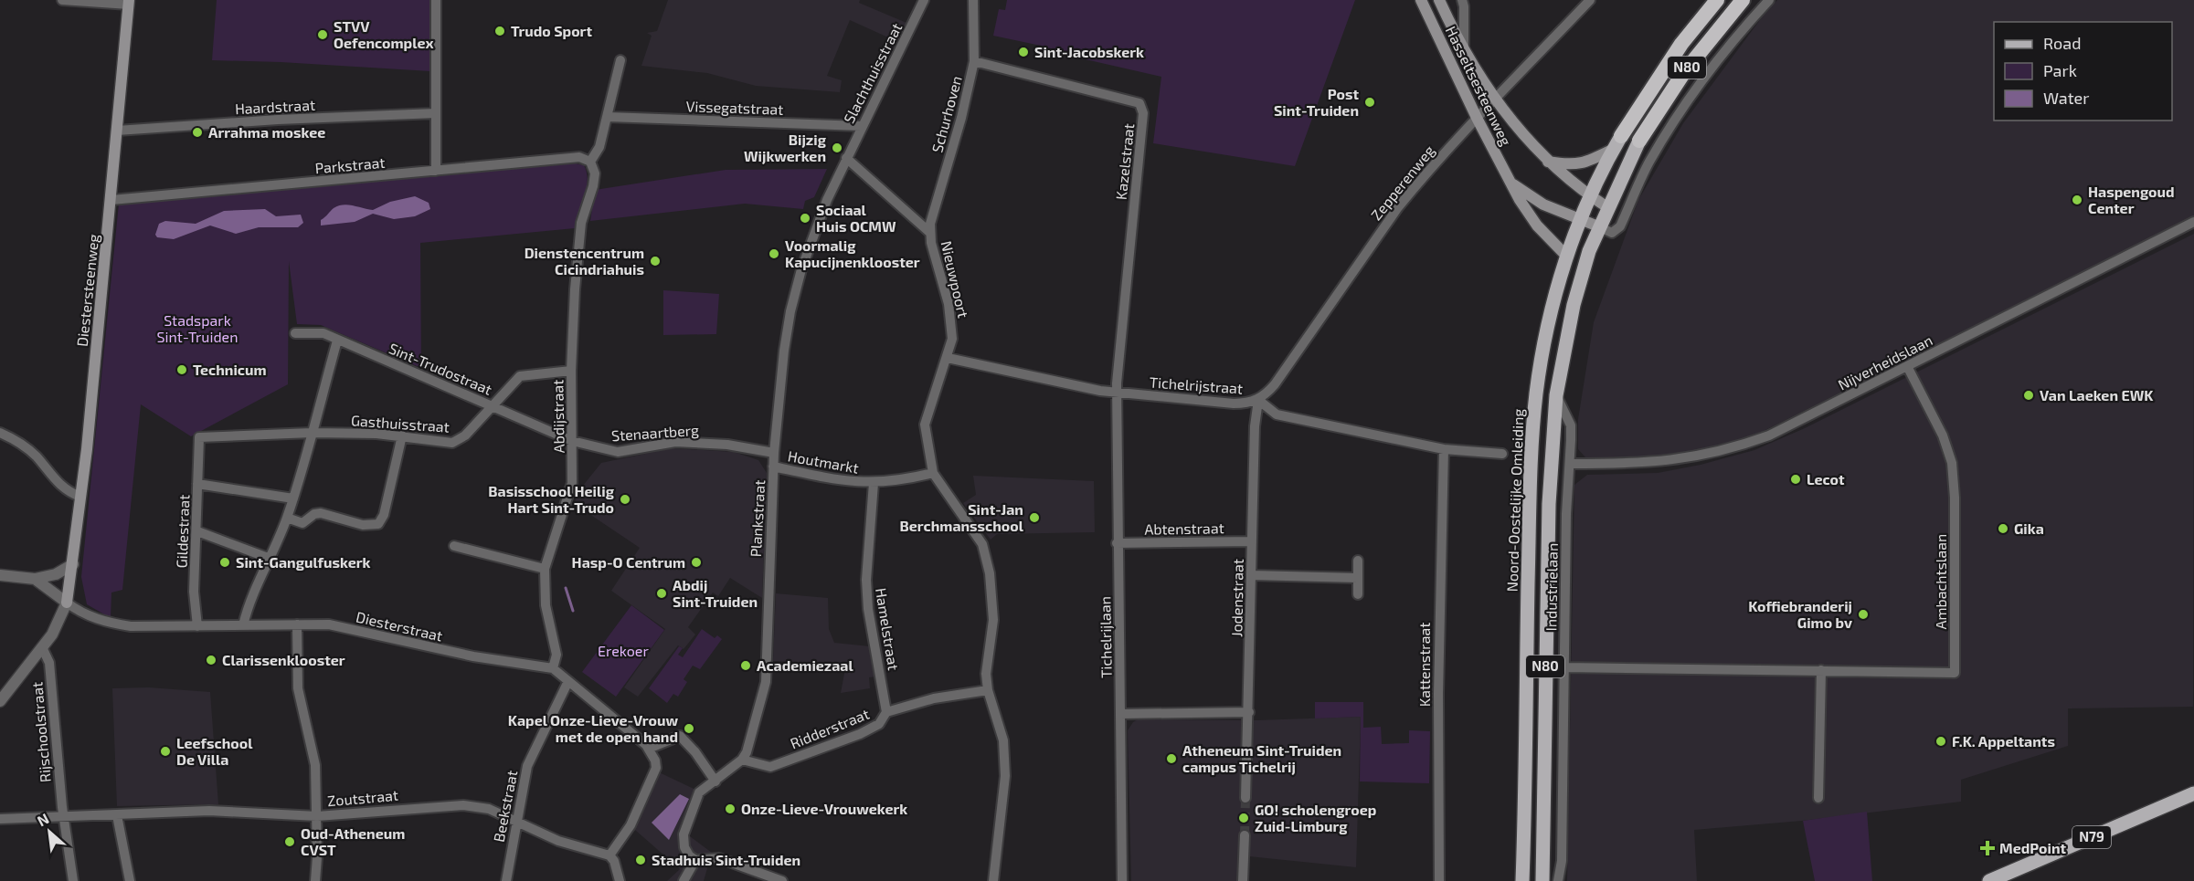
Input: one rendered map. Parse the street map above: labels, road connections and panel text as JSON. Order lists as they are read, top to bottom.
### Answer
{
  "streets": {
    "highway": ["N80"],
    "main road": [
      "Hasseltsesteenweg",
      "Diestersteenweg",
      "Noord-Oostelijke Omleiding",
      "N79"
    ],
    "street": [
      "Slachthuisstraat",
      "Haardstraat",
      "Vissegatstraat",
      "Schurhoven",
      "Kazelstraat",
      "Parkstraat",
      "Zepperenweg",
      "Nieuwpoort",
      "Nijverheidslaan",
      "Sint-Trudostraat",
      "Tichelrijstraat",
      "Abdijstraat",
      "Gasthuisstraat",
      "Stenaartberg",
      "Houtmarkt",
      "Plankstraat",
      "Abtenstraat",
      "Gildestraat",
      "Ambachtslaan",
      "Industrielaan",
      "Jodenstraat",
      "Diesterstraat",
      "Hamelstraat",
      "Tichelrijlaan",
      "Kattenstraat",
      "Ridderstraat",
      "Rijschoolstraat",
      "Zoutstraat",
      "Beekstraat"
    ]
  },
  "crossings": [
    ["N80", "Hasseltsesteenweg"],
    ["N80", "Noord-Oostelijke Omleiding"],
    ["N80", "Industrielaan"],
    ["Slachthuisstraat", "Vissegatstraat"],
    ["Slachthuisstraat", "Nieuwpoort"],
    ["Slachthuisstraat", "Stenaartberg"],
    ["Slachthuisstraat", "Plankstraat"],
    ["Hasseltsesteenweg", "Zepperenweg"],
    ["Hasseltsesteenweg", "Noord-Oostelijke Omleiding"],
    ["Haardstraat", "Diestersteenweg"],
    ["Schurhoven", "Kazelstraat"],
    ["Schurhoven", "Nieuwpoort"],
    ["Kazelstraat", "Tichelrijstraat"],
    ["Kazelstraat", "Tichelrijlaan"],
    ["Parkstraat", "Diestersteenweg"],
    ["Parkstraat", "Abdijstraat"],
    ["Zepperenweg", "Tichelrijstraat"],
    ["Zepperenweg", "Jodenstraat"],
    ["Nieuwpoort", "Tichelrijstraat"],
    ["Nieuwpoort", "Houtmarkt"],
    ["Diestersteenweg", "Diesterstraat"],
    ["Nijverheidslaan", "Ambachtslaan"],
    ["Nijverheidslaan", "Industrielaan"],
    ["Sint-Trudostraat", "Abdijstraat"],
    ["Sint-Trudostraat", "Gasthuisstraat"],
    ["Sint-Trudostraat", "Stenaartberg"],
    ["Tichelrijstraat", "Jodenstraat"],
    ["Tichelrijstraat", "Tichelrijlaan"],
    ["Tichelrijstraat", "Kattenstraat"],
    ["Abdijstraat", "Gasthuisstraat"],
    ["Abdijstraat", "Stenaartberg"],
    ["Abdijstraat", "Diesterstraat"],
    ["Gasthuisstraat", "Gildestraat"],
    ["Stenaartberg", "Plankstraat"],
    ["Houtmarkt", "Plankstraat"],
    ["Houtmarkt", "Hamelstraat"],
    ["Plankstraat", "Ridderstraat"],
    ["Abtenstraat", "Jodenstraat"],
    ["Abtenstraat", "Tichelrijlaan"],
    ["Gildestraat", "Diesterstraat"],
    ["Ambachtslaan", "Industrielaan"],
    ["Hamelstraat", "Ridderstraat"],
    ["Rijschoolstraat", "Zoutstraat"],
    ["Zoutstraat", "Beekstraat"]
  ],
  "parks": ["Stadspark Sint-Truiden", "Erekoer"],
  "places": {
    "other": [
      "Trudo Sport",
      "STVV Oefencomplex",
      "Sint-Jacobskerk",
      "Post Sint-Truiden",
      "Arrahma moskee",
      "Bijzig Wijkwerken",
      "Haspengoud Center",
      "Sociaal Huis OCMW",
      "Voormalig Kapucijnenklooster",
      "Dienstencentrum Cicindriahuis",
      "Technicum",
      "Van Laeken EWK",
      "Lecot",
      "Basisschool Heilig Hart Sint-Trudo",
      "Sint-Jan Berchmansschool",
      "Gika",
      "Sint-Gangulfuskerk",
      "Hasp-O Centrum",
      "Abdij Sint-Truiden",
      "Koffiebranderij Gimo bv",
      "Clarissenklooster",
      "Academiezaal",
      "Kapel Onze-Lieve-Vrouw met de open hand",
      "F.K. Appeltants",
      "Leefschool De Villa",
      "Atheneum Sint-Truiden campus Tichelrij",
      "Onze-Lieve-Vrouwekerk",
      "GO! scholengroep Zuid-Limburg",
      "Oud-Atheneum CVST",
      "Stadhuis Sint-Truiden"
    ],
    "health": ["MedPoint"]
  },
  "legend": ["Road", "Park", "Water"],
  "north": "top left"
}
